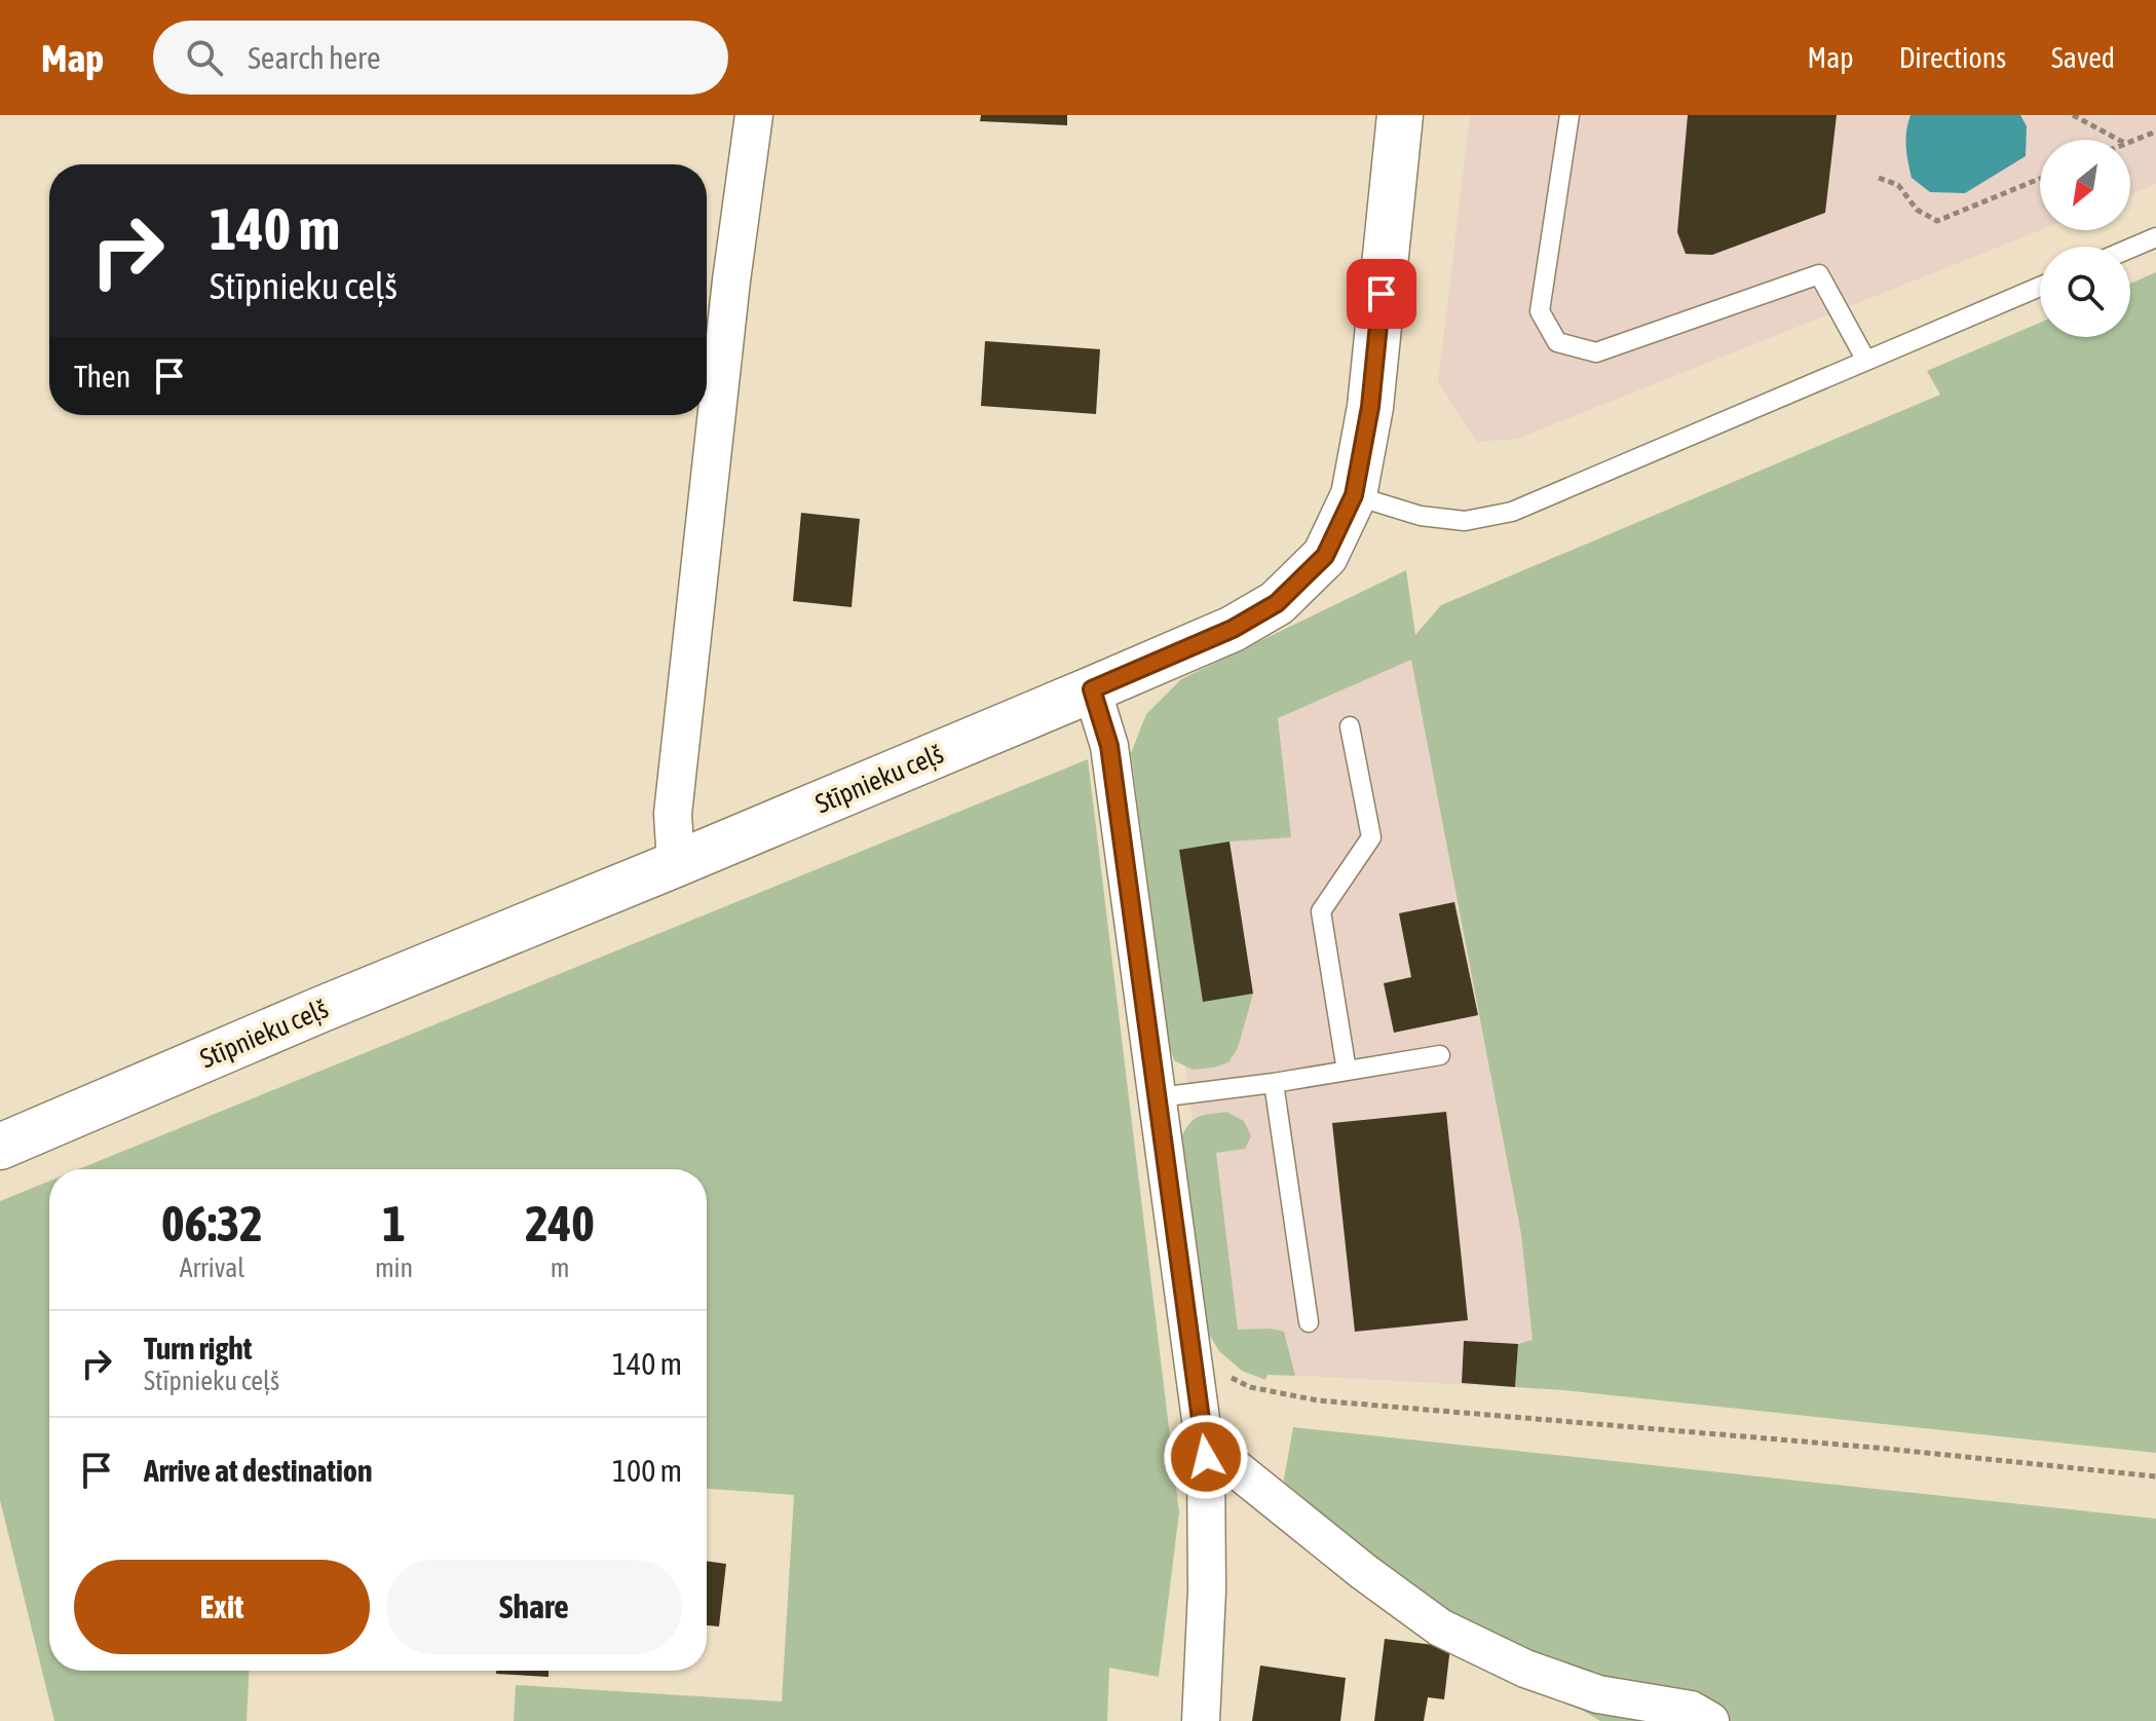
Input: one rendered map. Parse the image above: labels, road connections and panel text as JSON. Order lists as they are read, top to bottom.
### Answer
{
  "streets": {
    "main road": ["Stīpnieku ceļš"]
  },
  "north": "bottom left",
  "page": {
    "header": "Map",
    "search": "Search here",
    "nav": ["Map", "Directions", "Saved"],
    "turn": ["140 m", "Stīpnieku ceļš"],
    "then": "Then",
    "eta": [
      "06:32",
      "Arrival",
      "1",
      "min",
      "240",
      "m"
    ],
    "list": [
      {
        "name": "Turn right",
        "note": "Stīpnieku ceļš",
        "value": "140 m"
      },
      {
        "name": "Arrive at destination",
        "value": "100 m"
      }
    ],
    "buttons": ["Exit", "Share"]
  }
}
